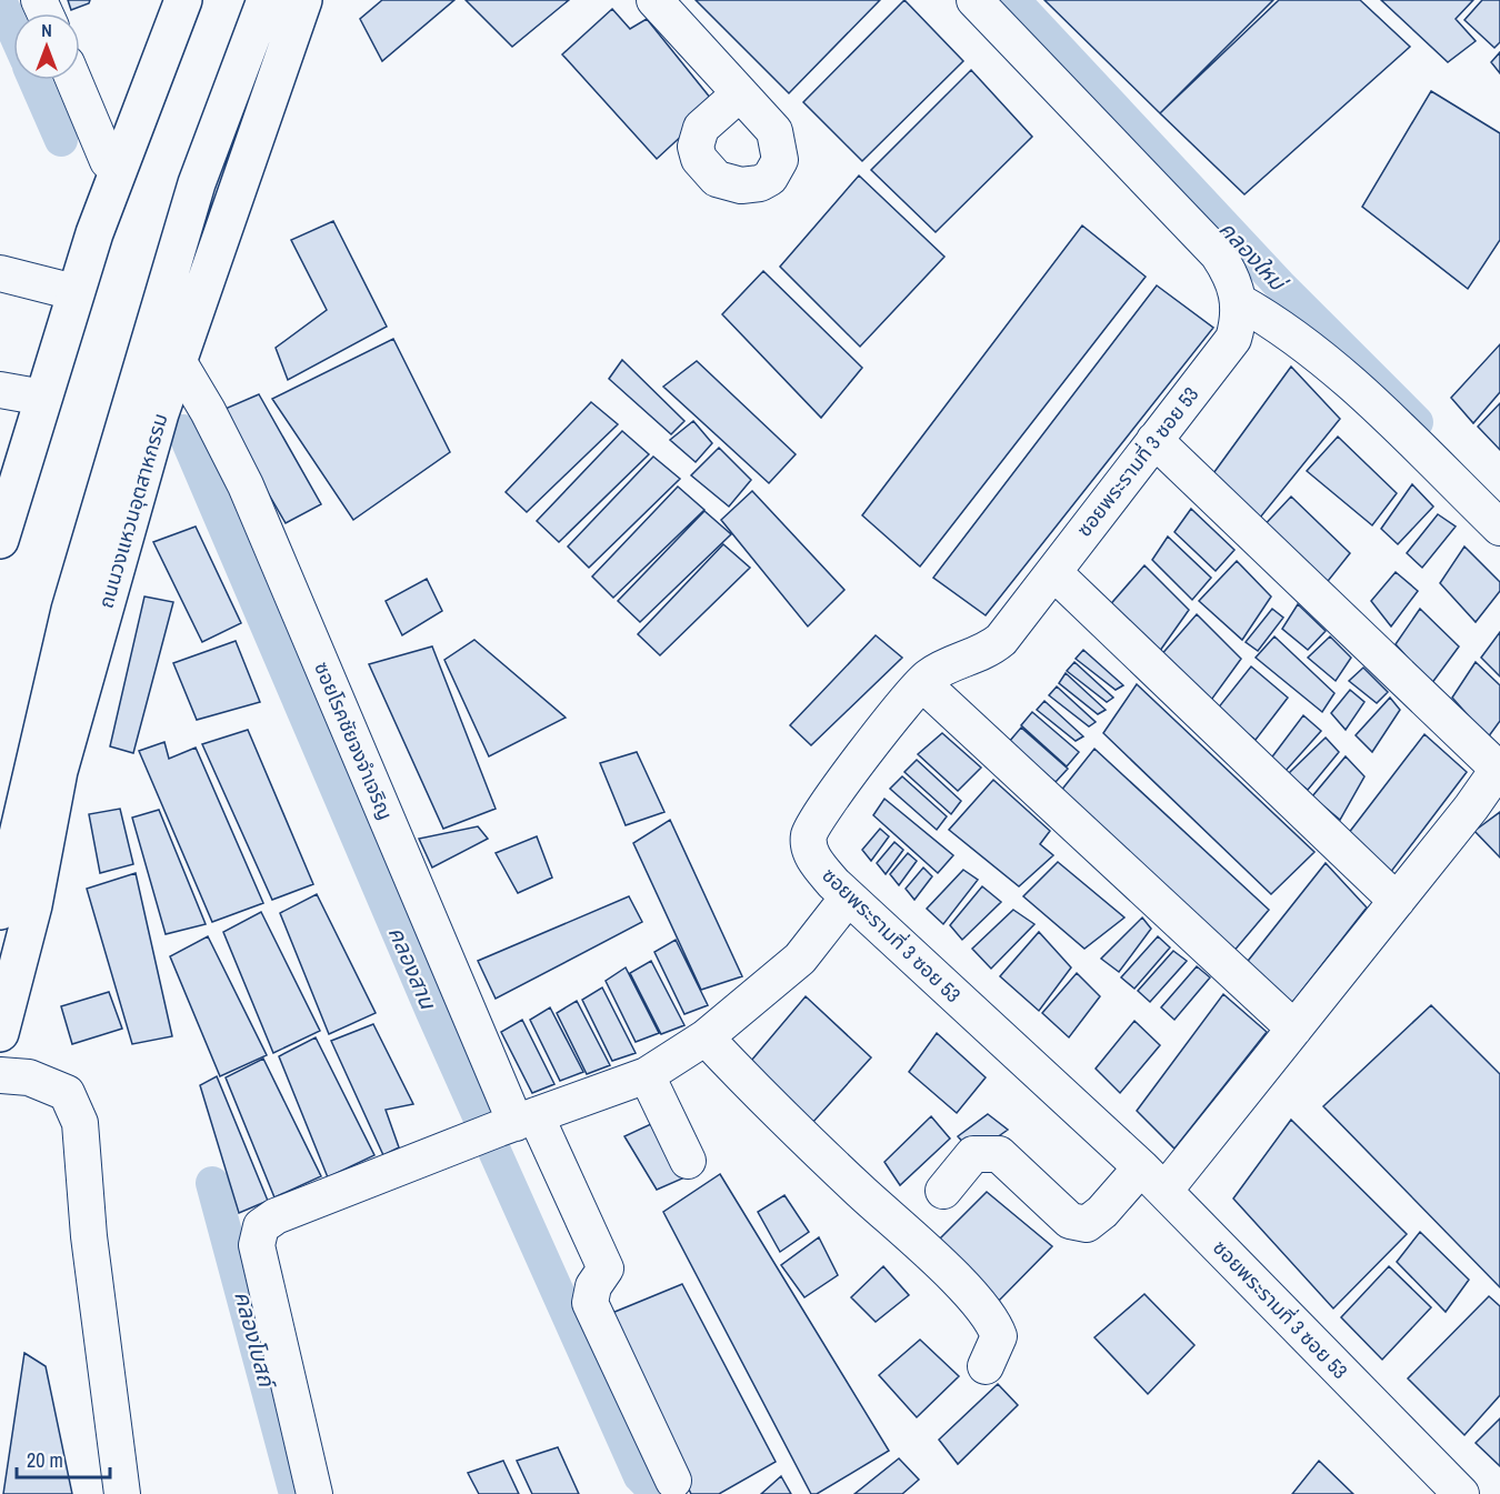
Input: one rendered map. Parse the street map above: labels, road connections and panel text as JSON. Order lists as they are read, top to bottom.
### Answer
{
  "streets": {
    "main road": ["ถนนวงแหวนอุตสาหกรรม"],
    "street": ["ซอยพระรามที่ 3 ซอย 53", "ซอยโรคชัยจงจำเจริญ"]
  },
  "crossings": [
    ["ถนนวงแหวนอุตสาหกรรม", "ซอยโรคชัยจงจำเจริญ"]
  ],
  "water": ["คลองใหม่", "คลองสาน", "คลองโบสถ์"],
  "scale_bar": "20 m",
  "north": "top"
}
